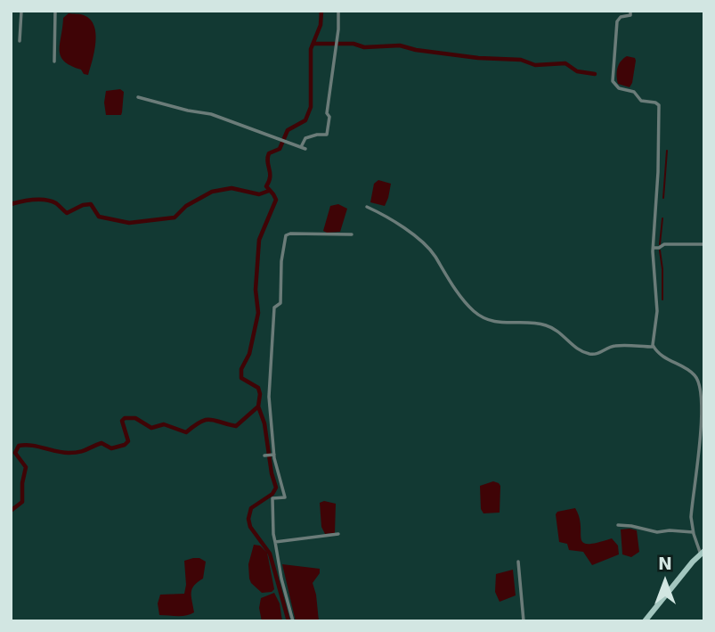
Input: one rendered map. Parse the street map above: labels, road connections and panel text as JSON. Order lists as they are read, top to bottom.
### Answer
{
  "north": "top"
}
